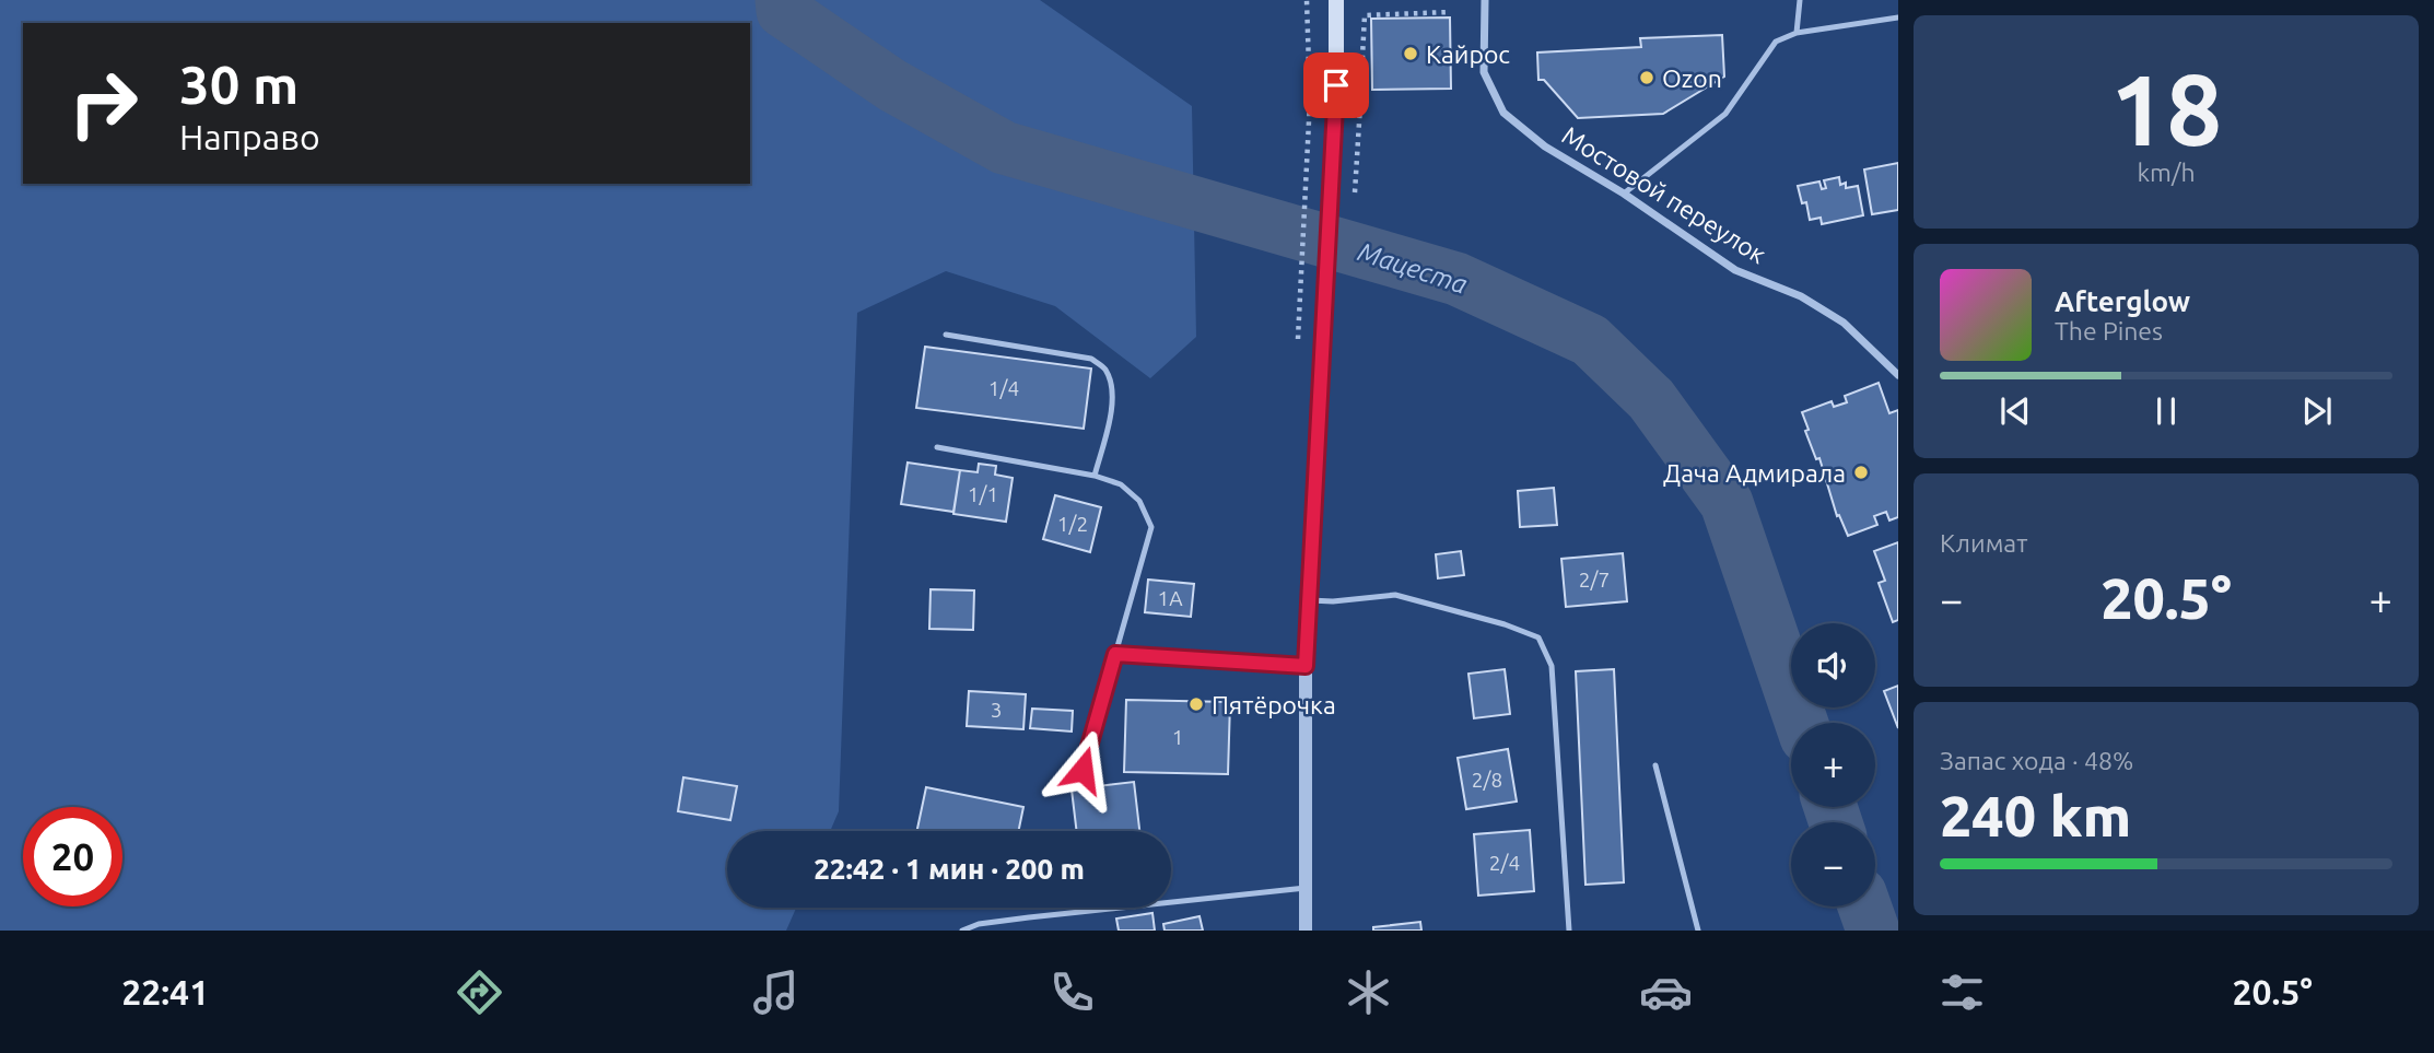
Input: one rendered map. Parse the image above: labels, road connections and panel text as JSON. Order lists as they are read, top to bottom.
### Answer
{
  "streets": {
    "street": ["Мостовой переулок"]
  },
  "water": ["Мацеста"],
  "places": [
    "Кайрос",
    "Ozon",
    "Дача Адмирала",
    "Пятёрочка"
  ],
  "house_numbers": [
    "1/4",
    "1/1",
    "1/2",
    "2/7",
    "1А",
    "3",
    "1",
    "2/8",
    "2/4"
  ],
  "page": {
    "tile": [
      ["18", "km/h"],
      "Климат",
      ["Запас хода · 48%", "240 km"]
    ],
    "turn": ["30 m", "Направо"],
    "song": ["Afterglow", "The Pines"],
    "heat": ["−", "20.5°", "+"],
    "map_buttons": ["+", "−"],
    "limit": "20",
    "trip": "22:42 · 1 мин · 200 m",
    "tabs": ["22:41", "20.5°"]
  }
}
